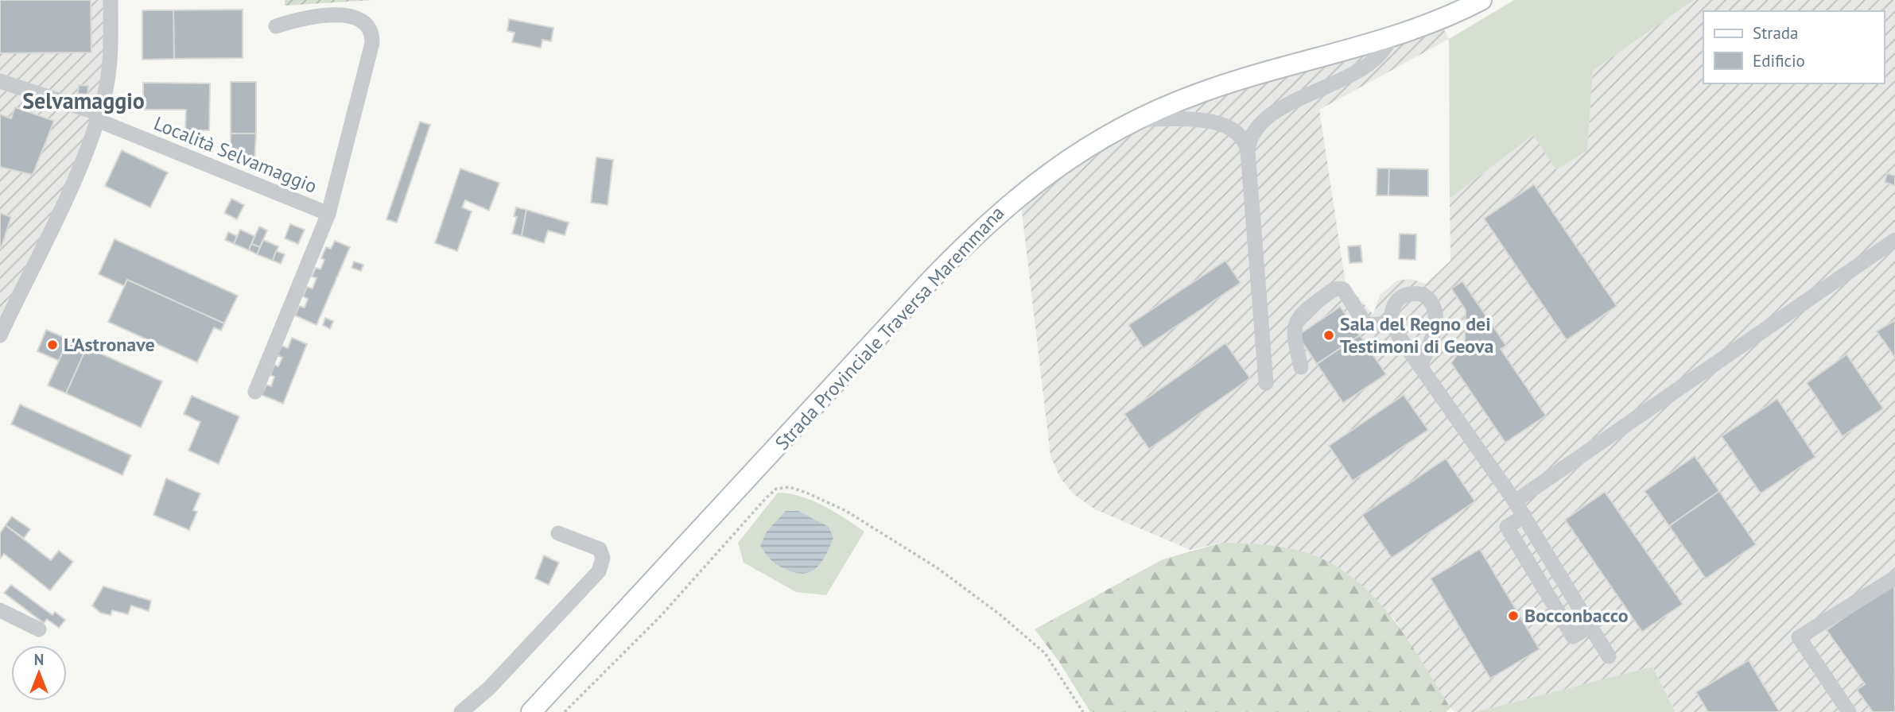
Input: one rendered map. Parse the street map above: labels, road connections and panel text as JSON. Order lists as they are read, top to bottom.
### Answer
{
  "streets": {
    "main road": ["Strada Provinciale Traversa Maremmana"],
    "street": ["Località Selvamaggio"]
  },
  "districts": ["Selvamaggio"],
  "places": ["Sala del Regno dei Testimoni di Geova", "L'Astronave", "Bocconbacco"],
  "legend": ["Strada", "Edificio"],
  "north": "top"
}
